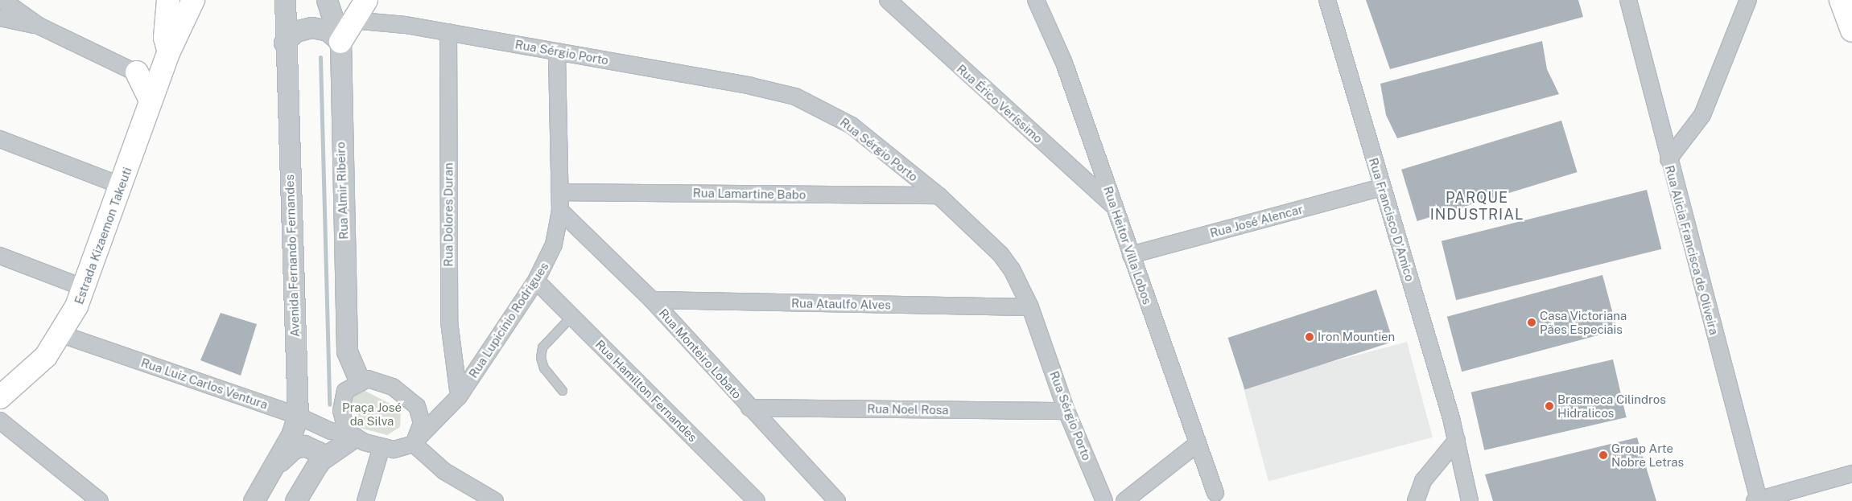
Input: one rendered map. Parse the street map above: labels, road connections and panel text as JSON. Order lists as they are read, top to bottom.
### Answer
{
  "streets": {
    "main road": ["Estrada Kizaemon Takeuti"],
    "street": [
      "Rua Sérgio Porto",
      "Rua Érico Veríssimo",
      "Rua Almir Ribeiro",
      "Rua Lamartine Babo",
      "Rua Dolores Duran",
      "Rua Francisco D'Amico",
      "Rua José Alencar",
      "Rua Heitor Villa Lobos",
      "Rua Alicia Francisca de Oliveira",
      "Avenida Fernando Fernandes",
      "Rua Ataulfo Alves",
      "Rua Lupicínio Rodrigues",
      "Rua Monteiro Lobato",
      "Rua Luiz Carlos Ventura",
      "Rua Hamilton Fernandes",
      "Rua Noel Rosa"
    ]
  },
  "crossings": [
    ["Rua Sérgio Porto", "Rua Lamartine Babo"],
    ["Rua Sérgio Porto", "Rua Dolores Duran"],
    ["Rua Sérgio Porto", "Rua Ataulfo Alves"],
    ["Rua Sérgio Porto", "Rua Lupicínio Rodrigues"],
    ["Rua Sérgio Porto", "Rua Noel Rosa"],
    ["Rua Érico Veríssimo", "Rua Heitor Villa Lobos"],
    ["Rua Almir Ribeiro", "Rua Lupicínio Rodrigues"],
    ["Rua Almir Ribeiro", "Rua Luiz Carlos Ventura"],
    ["Rua Lamartine Babo", "Rua Lupicínio Rodrigues"],
    ["Rua Dolores Duran", "Rua Lupicínio Rodrigues"],
    ["Rua Francisco D'Amico", "Rua José Alencar"],
    ["Rua José Alencar", "Rua Heitor Villa Lobos"],
    ["Estrada Kizaemon Takeuti", "Rua Luiz Carlos Ventura"],
    ["Avenida Fernando Fernandes", "Rua Luiz Carlos Ventura"],
    ["Rua Ataulfo Alves", "Rua Monteiro Lobato"],
    ["Rua Lupicínio Rodrigues", "Rua Monteiro Lobato"],
    ["Rua Lupicínio Rodrigues", "Rua Luiz Carlos Ventura"],
    ["Rua Lupicínio Rodrigues", "Rua Hamilton Fernandes"],
    ["Rua Monteiro Lobato", "Rua Noel Rosa"]
  ],
  "districts": ["PARQUE INDUSTRIAL"],
  "parks": ["Praça José da Silva"],
  "places": [
    "Casa Victoriana Pães Especiais",
    "Iron Mountien",
    "Brasmeca Cilindros Hidralicos",
    "Group Arte Nobre Letras"
  ]
}
